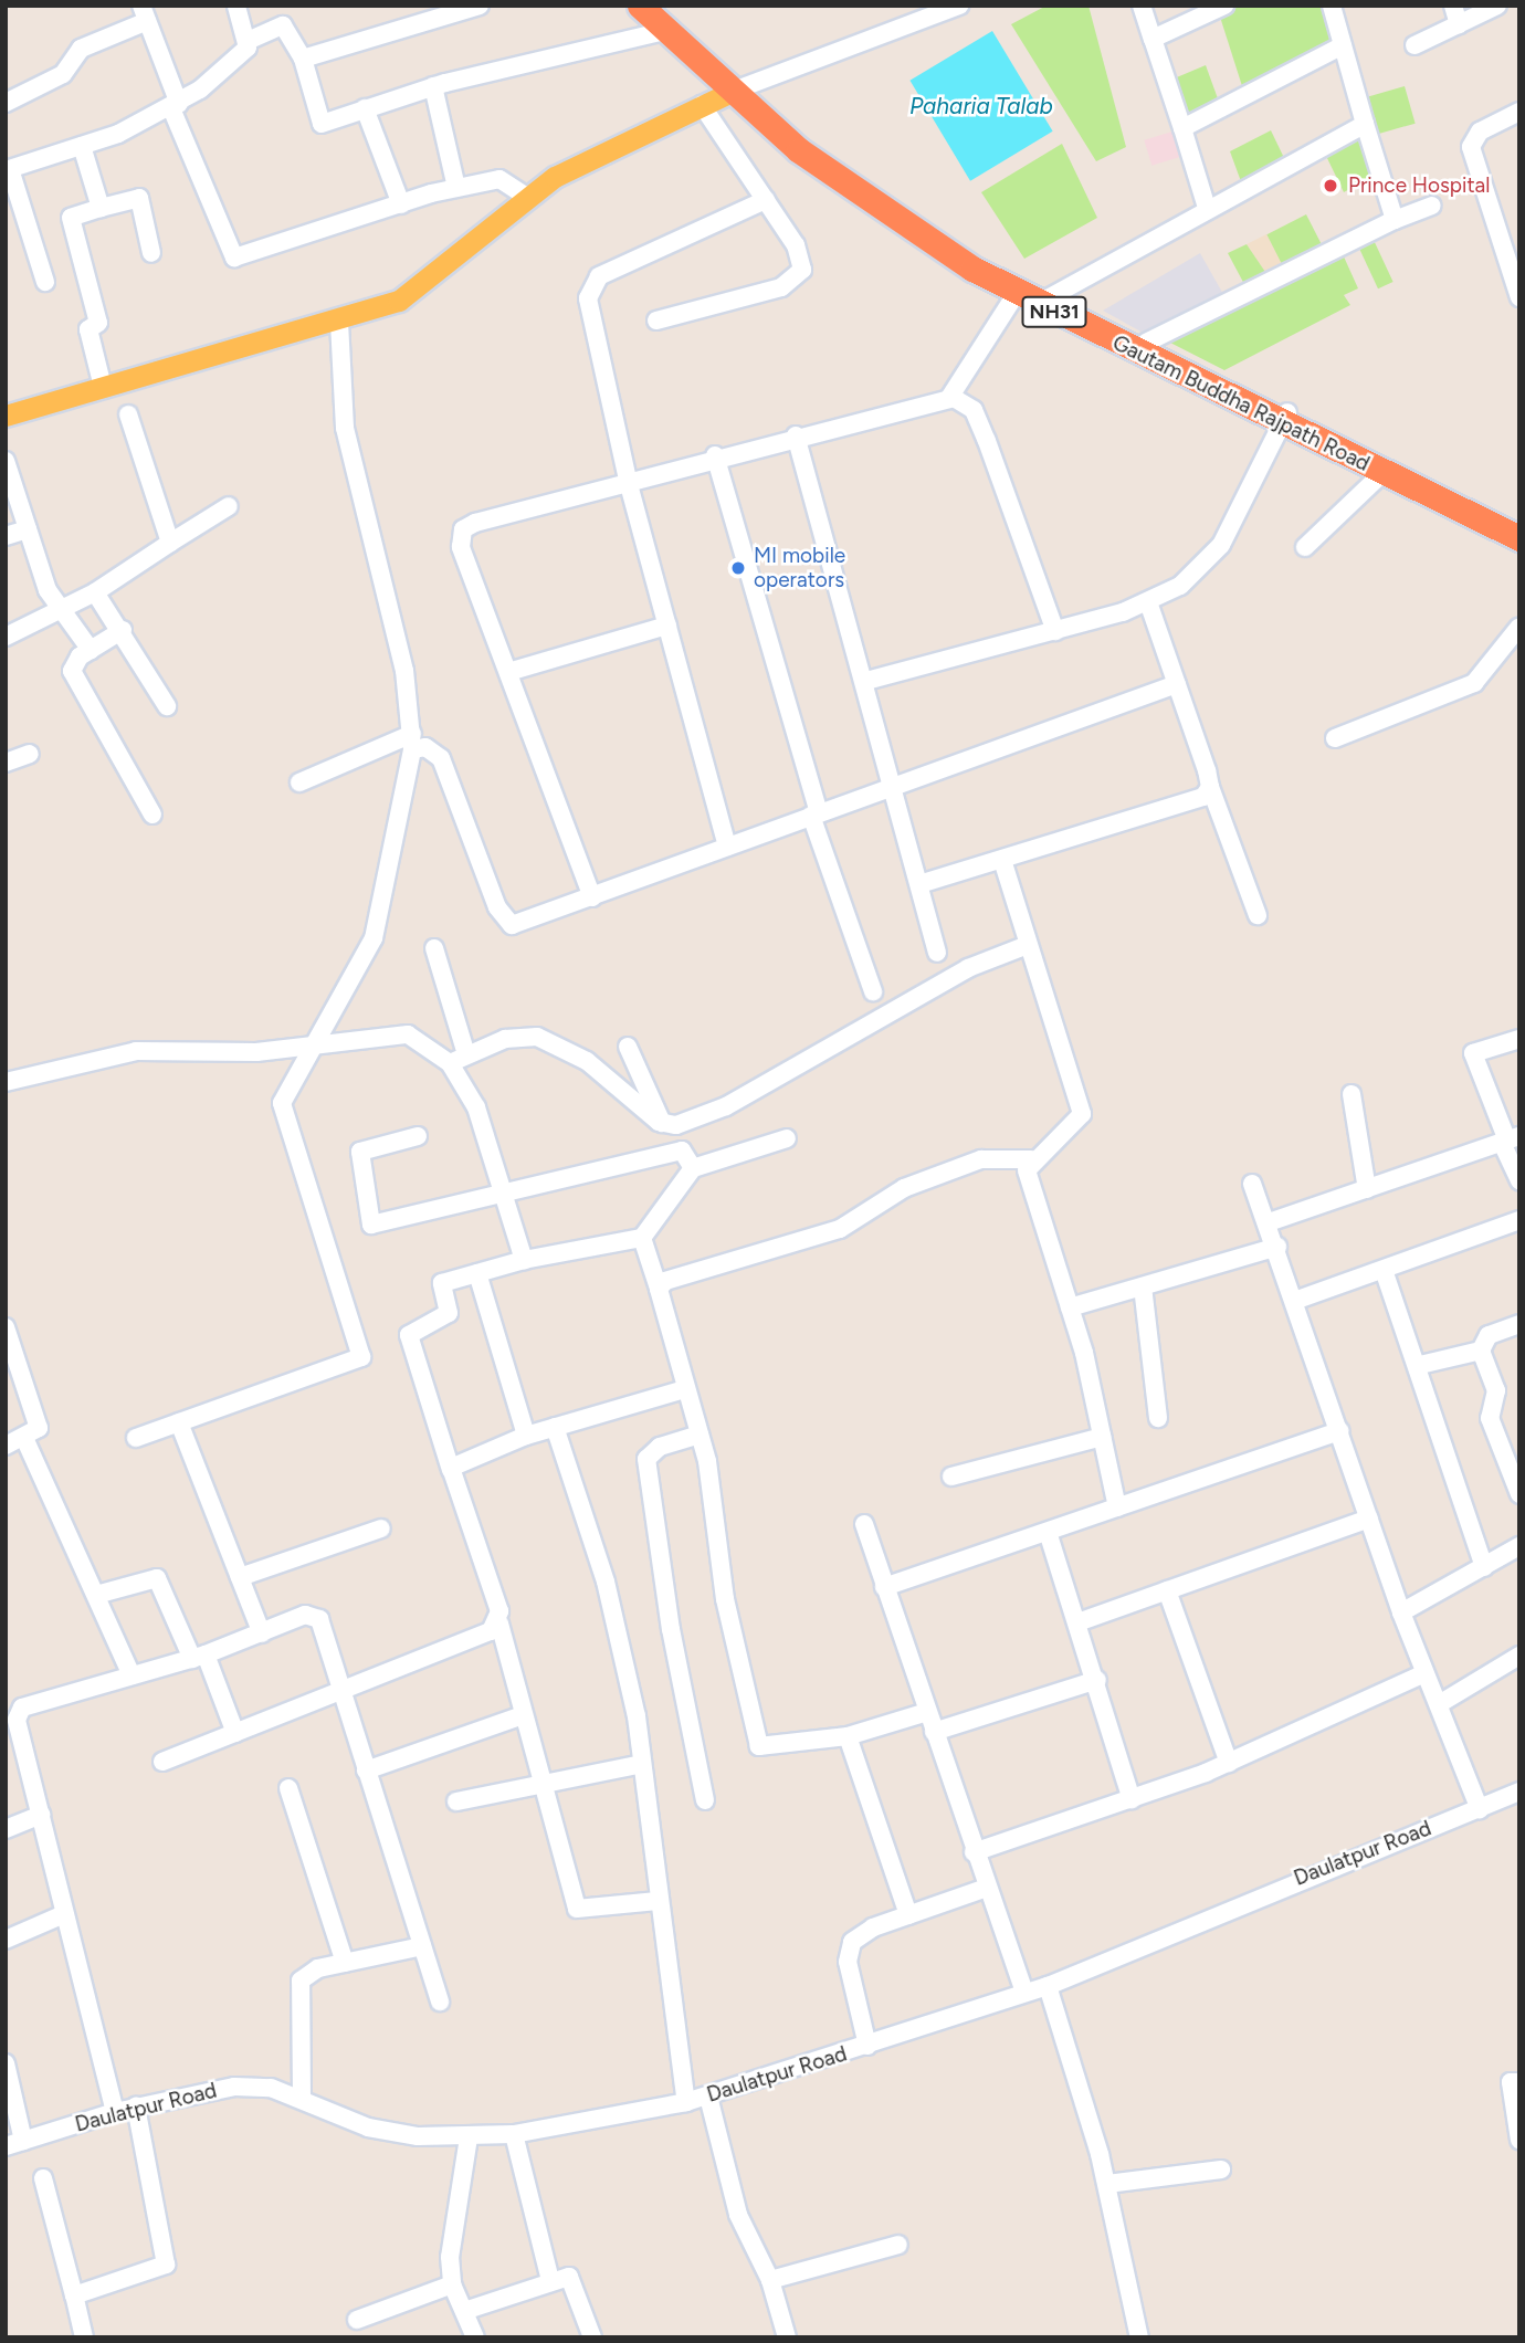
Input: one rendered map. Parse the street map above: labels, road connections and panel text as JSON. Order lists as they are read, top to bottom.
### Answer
{
  "streets": {
    "highway": ["NH31", "Gautam Buddha Rajpath Road"],
    "street": ["Daulatpur Road"]
  },
  "crossings": [
    ["NH31", "Gautam Buddha Rajpath Road"]
  ],
  "water": ["Paharia Talab"],
  "places": ["Prince Hospital", "MI mobile operators"]
}
